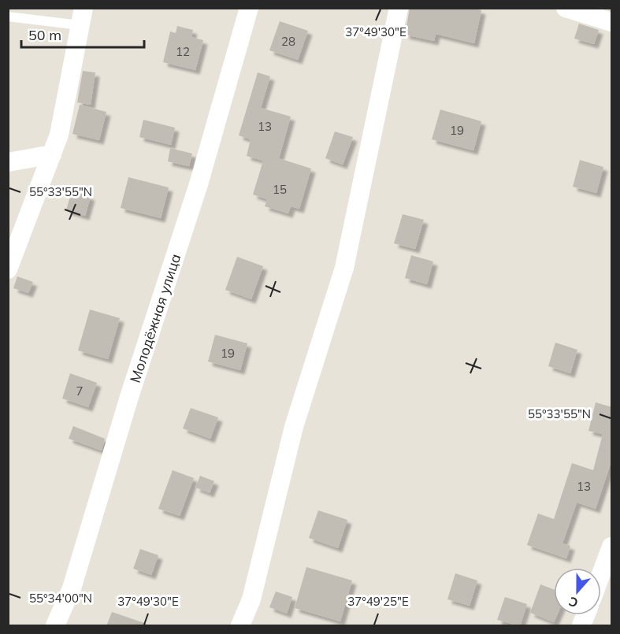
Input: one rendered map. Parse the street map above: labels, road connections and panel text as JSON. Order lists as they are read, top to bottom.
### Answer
{
  "streets": {
    "street": ["Молодёжная улица"]
  },
  "house_numbers": [
    "28",
    "12",
    "13",
    "19",
    "15",
    "19",
    "7",
    "13"
  ],
  "scale_bar": "50 m",
  "north": "bottom",
  "coordinates": [
    "37°49'30\"E",
    "55°33'55\"N",
    "55°34'00\"N",
    "37°49'25\"E"
  ]
}
